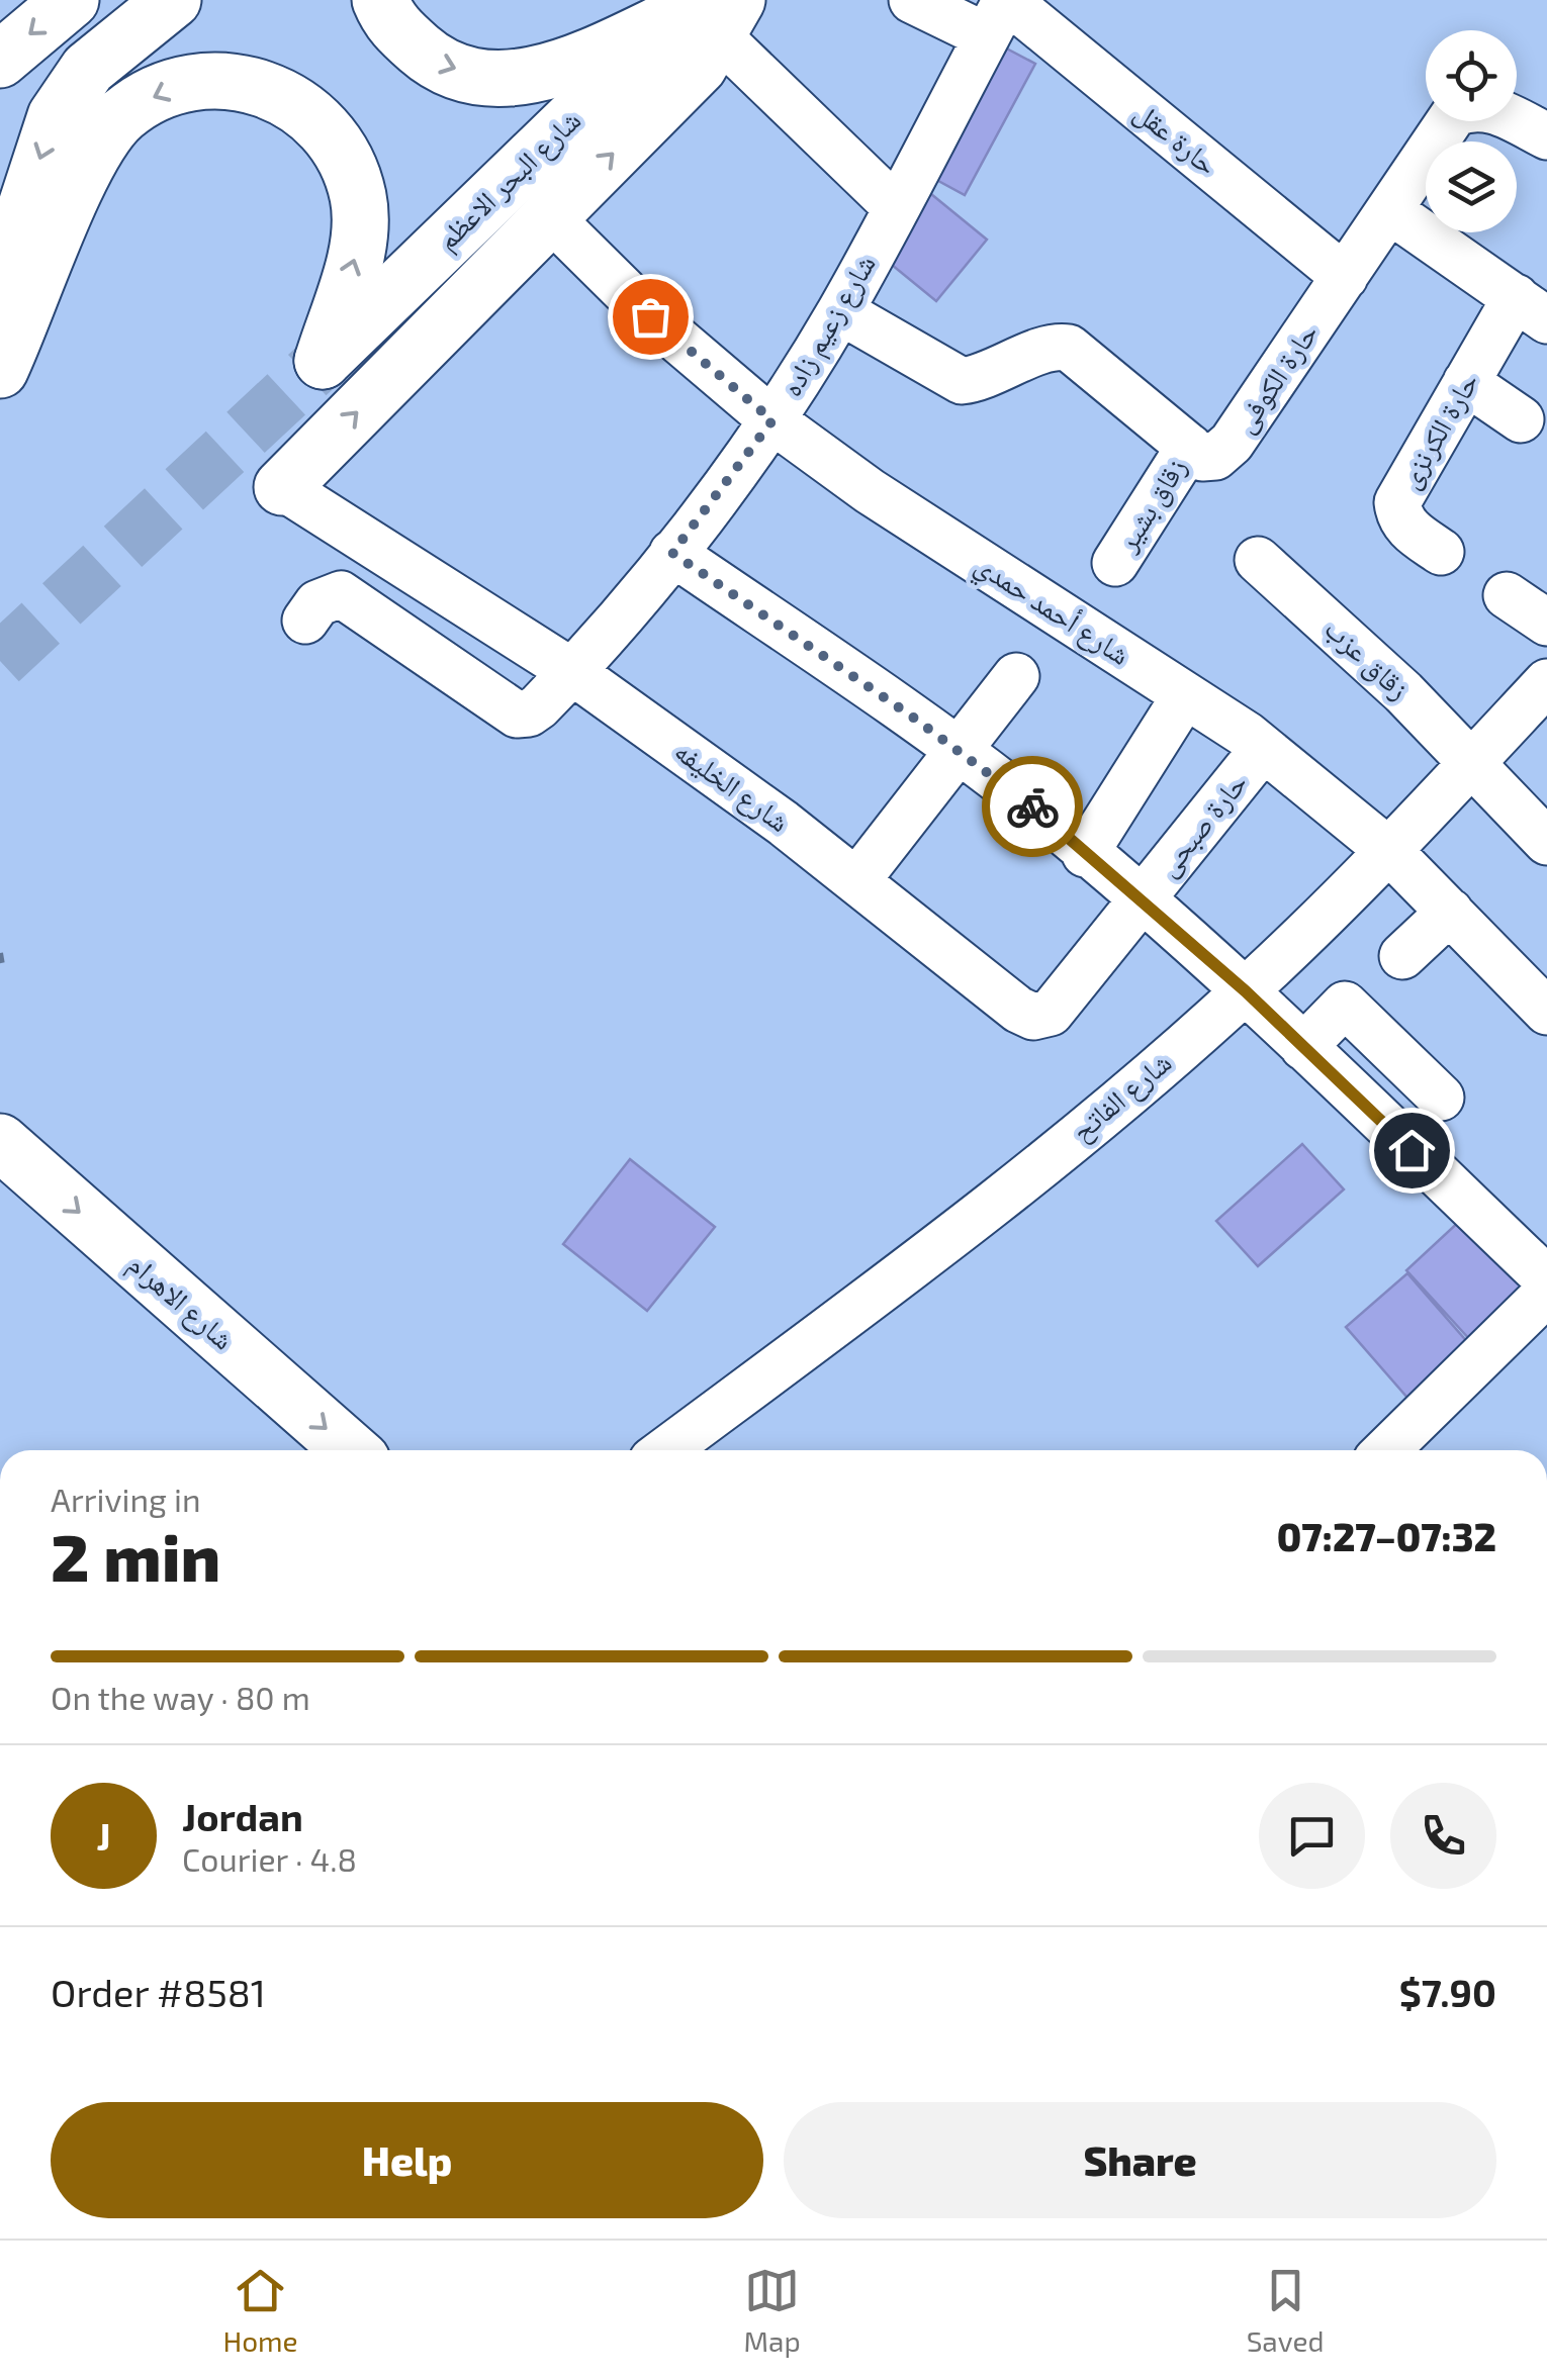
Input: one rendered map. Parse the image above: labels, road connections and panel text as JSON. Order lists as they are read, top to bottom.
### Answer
{
  "streets": {
    "main road": ["شارع البحر الاعظم", "شارع الاهرام"],
    "street": [
      "حارة عقل",
      "شارع زعيم زاده",
      "حارة الكوفى",
      "حارة الكرنزى",
      "زقاق بشير",
      "شارع أحمد حمدي",
      "زقاق عزب",
      "شارع الخليفه",
      "حارة صبحى",
      "شارع الفاتح"
    ]
  },
  "crossings": [
    ["حارة عقل", "شارع زعيم زاده"],
    ["حارة عقل", "حارة الكوفى"],
    ["شارع زعيم زاده", "شارع أحمد حمدي"],
    ["شارع زعيم زاده", "شارع الخليفه"],
    ["حارة الكوفى", "زقاق بشير"],
    ["شارع أحمد حمدي", "حارة صبحى"],
    ["شارع أحمد حمدي", "شارع الفاتح"],
    ["زقاق عزب", "شارع الفاتح"],
    ["شارع الخليفه", "حارة صبحى"]
  ],
  "one_way": ["شارع الاهرام"],
  "page": {
    "heading": ["2 min", "Arriving in", "07:27–07:32"],
    "panel": [
      "Jordan",
      "Courier · 4.8",
      "Order #8581",
      "$7.90"
    ],
    "bar": "On the way · 80 m",
    "round": "J",
    "buttons": ["Help", "Share"],
    "tabs": ["Home", "Map", "Saved"]
  }
}
